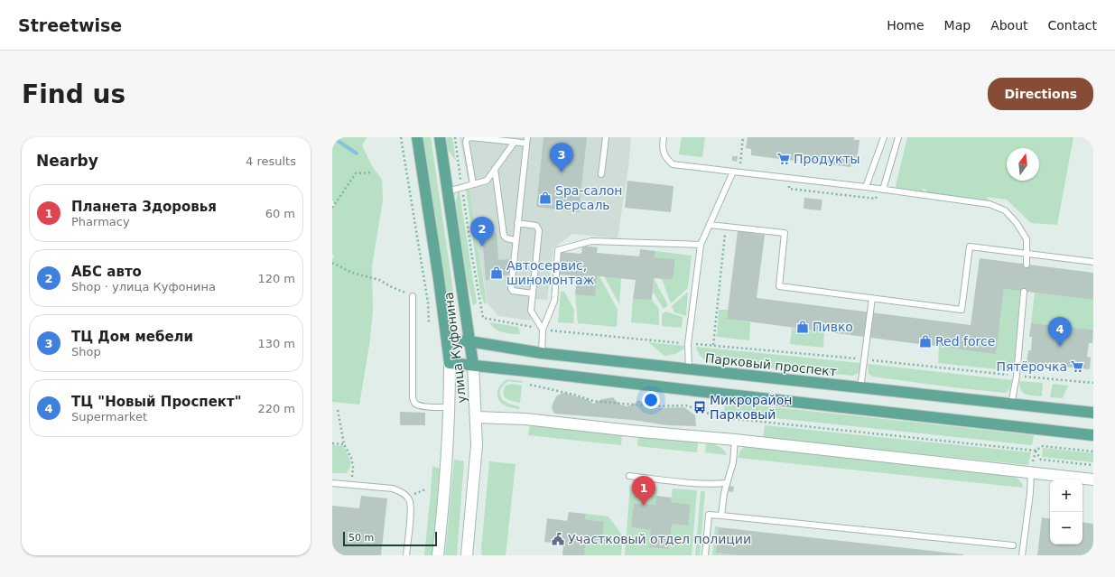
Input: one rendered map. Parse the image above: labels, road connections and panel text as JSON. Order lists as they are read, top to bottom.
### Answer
{
  "streets": {
    "main road": ["улица Куфонина", "Парковый проспект"]
  },
  "crossings": [
    ["улица Куфонина", "Парковый проспект"]
  ],
  "places": {
    "supermarket": ["Продукты", "Пятёрочка"],
    "shop": [
      "Spa-салон Версаль",
      "Автосервис, шиномонтаж",
      "Пивко",
      "Red force"
    ],
    "bus stop": ["Микрорайон Парковый"],
    "public building": ["Участковый отдел полиции"]
  },
  "scale_bar": "50 m",
  "north": "top",
  "page": {
    "header": "Streetwise",
    "nav": [
      "Home",
      "Map",
      "About",
      "Contact"
    ],
    "buttons": "Directions",
    "title": "Find us",
    "heading": ["Nearby", "4 results"],
    "pins": [
      "3",
      "2",
      "4",
      "1"
    ],
    "list": [
      {
        "mark": "1",
        "name": "Планета Здоровья",
        "note": "Pharmacy",
        "value": "60 m"
      },
      {
        "mark": "2",
        "name": "АБС авто",
        "note": "Shop · улица Куфонина",
        "value": "120 m"
      },
      {
        "mark": "3",
        "name": "ТЦ Дом мебели",
        "note": "Shop",
        "value": "130 m"
      },
      {
        "mark": "4",
        "name": "ТЦ \"Новый Проспект\"",
        "note": "Supermarket",
        "value": "220 m"
      }
    ],
    "map_buttons": ["+", "−"],
    "scale": "50 m"
  }
}
